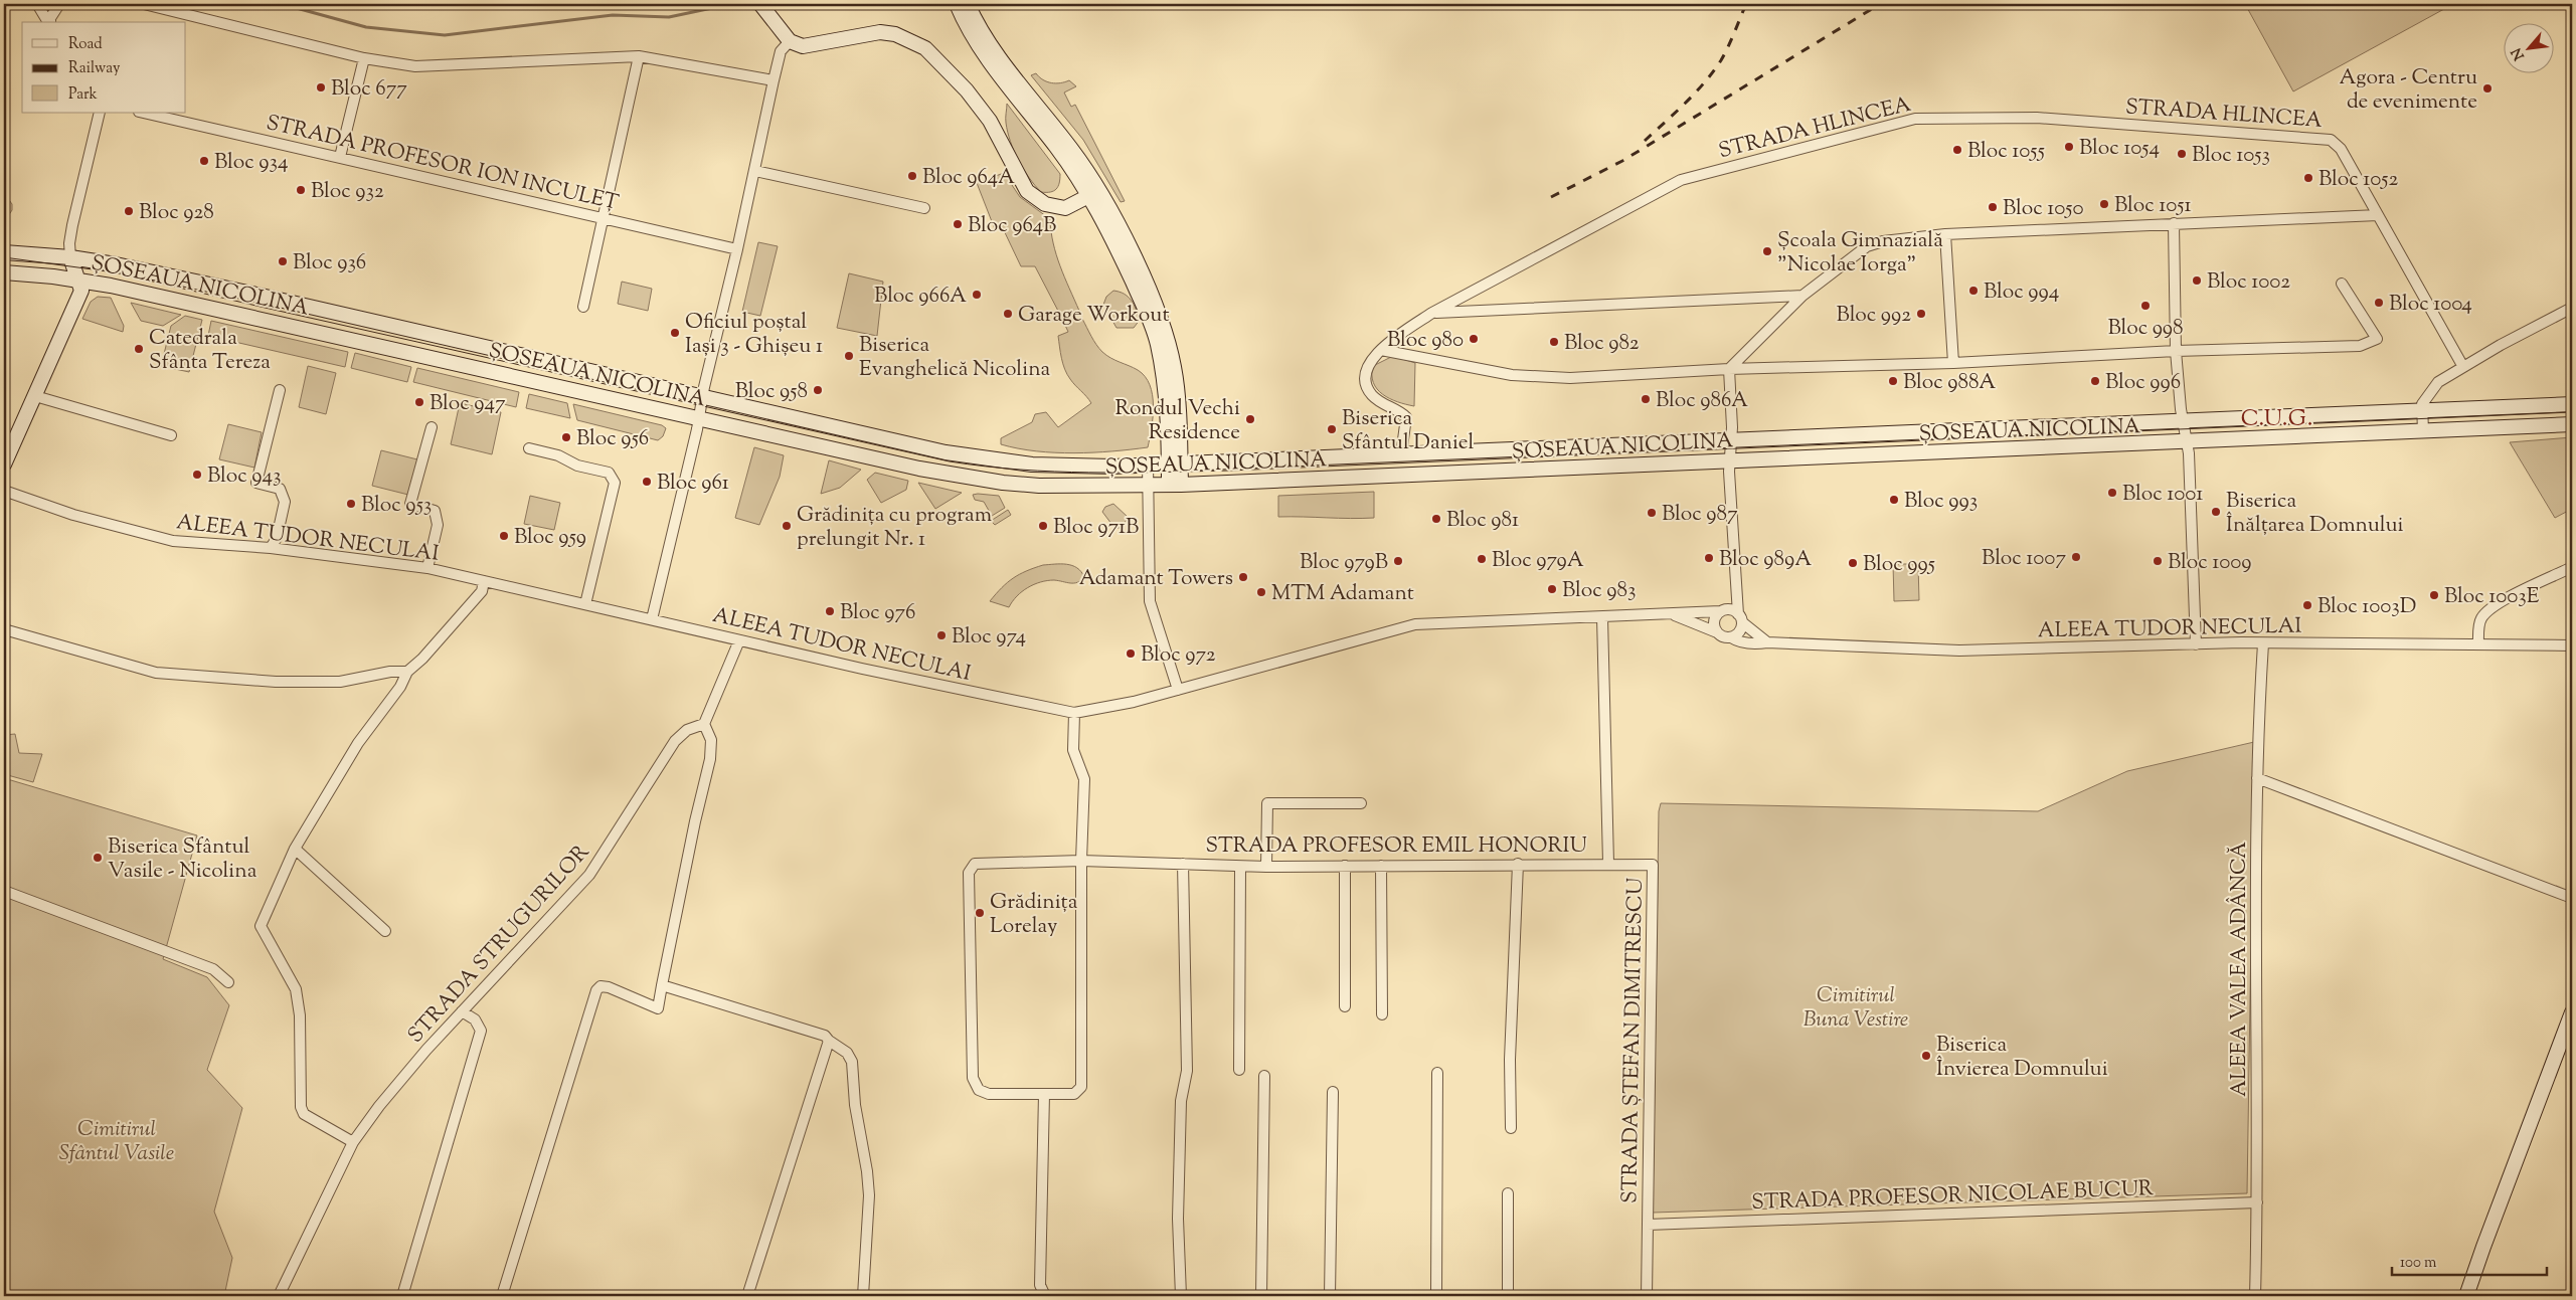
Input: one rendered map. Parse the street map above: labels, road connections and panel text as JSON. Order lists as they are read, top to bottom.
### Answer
{
  "streets": {
    "main road": ["ȘOSEAUA NICOLINA"],
    "street": [
      "STRADA HLINCEA",
      "STRADA PROFESOR ION INCULEȚ",
      "ALEEA TUDOR NECULAI",
      "STRADA PROFESOR EMIL HONORIU",
      "STRADA STRUGURILOR",
      "ALEEA VALEA ADÂNCĂ",
      "STRADA ȘTEFAN DIMITRESCU",
      "STRADA PROFESOR NICOLAE BUCUR"
    ]
  },
  "crossings": [
    ["STRADA HLINCEA", "ȘOSEAUA NICOLINA"],
    ["ALEEA TUDOR NECULAI", "ALEEA VALEA ADÂNCĂ"],
    ["ALEEA TUDOR NECULAI", "STRADA ȘTEFAN DIMITRESCU"],
    ["STRADA PROFESOR EMIL HONORIU", "STRADA ȘTEFAN DIMITRESCU"],
    ["ALEEA VALEA ADÂNCĂ", "STRADA PROFESOR NICOLAE BUCUR"],
    ["STRADA ȘTEFAN DIMITRESCU", "STRADA PROFESOR NICOLAE BUCUR"]
  ],
  "districts": ["C.U.G."],
  "parks": ["Cimitirul Buna Vestire", "Cimitirul Sfântul Vasile"],
  "places": [
    "Bloc 677",
    "Agora - Centru de evenimente",
    "Bloc 1054",
    "Bloc 1055",
    "Bloc 1053",
    "Bloc 934",
    "Bloc 964A",
    "Bloc 1052",
    "Bloc 932",
    "Bloc 1051",
    "Bloc 1050",
    "Bloc 928",
    "Bloc 964B",
    "Școala Gimnazială \"Nicolae Iorga\"",
    "Bloc 936",
    "Bloc 1002",
    "Bloc 994",
    "Bloc 966A",
    "Bloc 1004",
    "Bloc 998",
    "Garage Workout",
    "Bloc 992",
    "Oficiul poștal Iași 3 - Ghișeu 1",
    "Bloc 980",
    "Bloc 982",
    "Catedrala Sfânta Tereza",
    "Biserica Evanghelică Nicolina",
    "Bloc 988A",
    "Bloc 996",
    "Bloc 958",
    "Bloc 986A",
    "Bloc 947",
    "Rondul Vechi Residence",
    "Biserica Sfântul Daniel",
    "Bloc 956",
    "Bloc 943",
    "Bloc 961",
    "Bloc 1001",
    "Bloc 993",
    "Bloc 953",
    "Biserica Înălțarea Domnului",
    "Bloc 987",
    "Bloc 981",
    "Grădinița cu program prelungit Nr. 1",
    "Bloc 971B",
    "Bloc 959",
    "Bloc 1007",
    "Bloc 989A",
    "Bloc 979A",
    "Bloc 979B",
    "Bloc 1009",
    "Bloc 995",
    "Adamant Towers",
    "Bloc 983",
    "MTM Adamant",
    "Bloc 1003E",
    "Bloc 1003D",
    "Bloc 976",
    "Bloc 974",
    "Bloc 972",
    "Biserica Sfântul Vasile - Nicolina",
    "Grădinița Lorelay",
    "Biserica Învierea Domnului"
  ],
  "legend": ["Road", "Railway", "Park"],
  "scale_bar": "100 m",
  "north": "bottom left"
}
